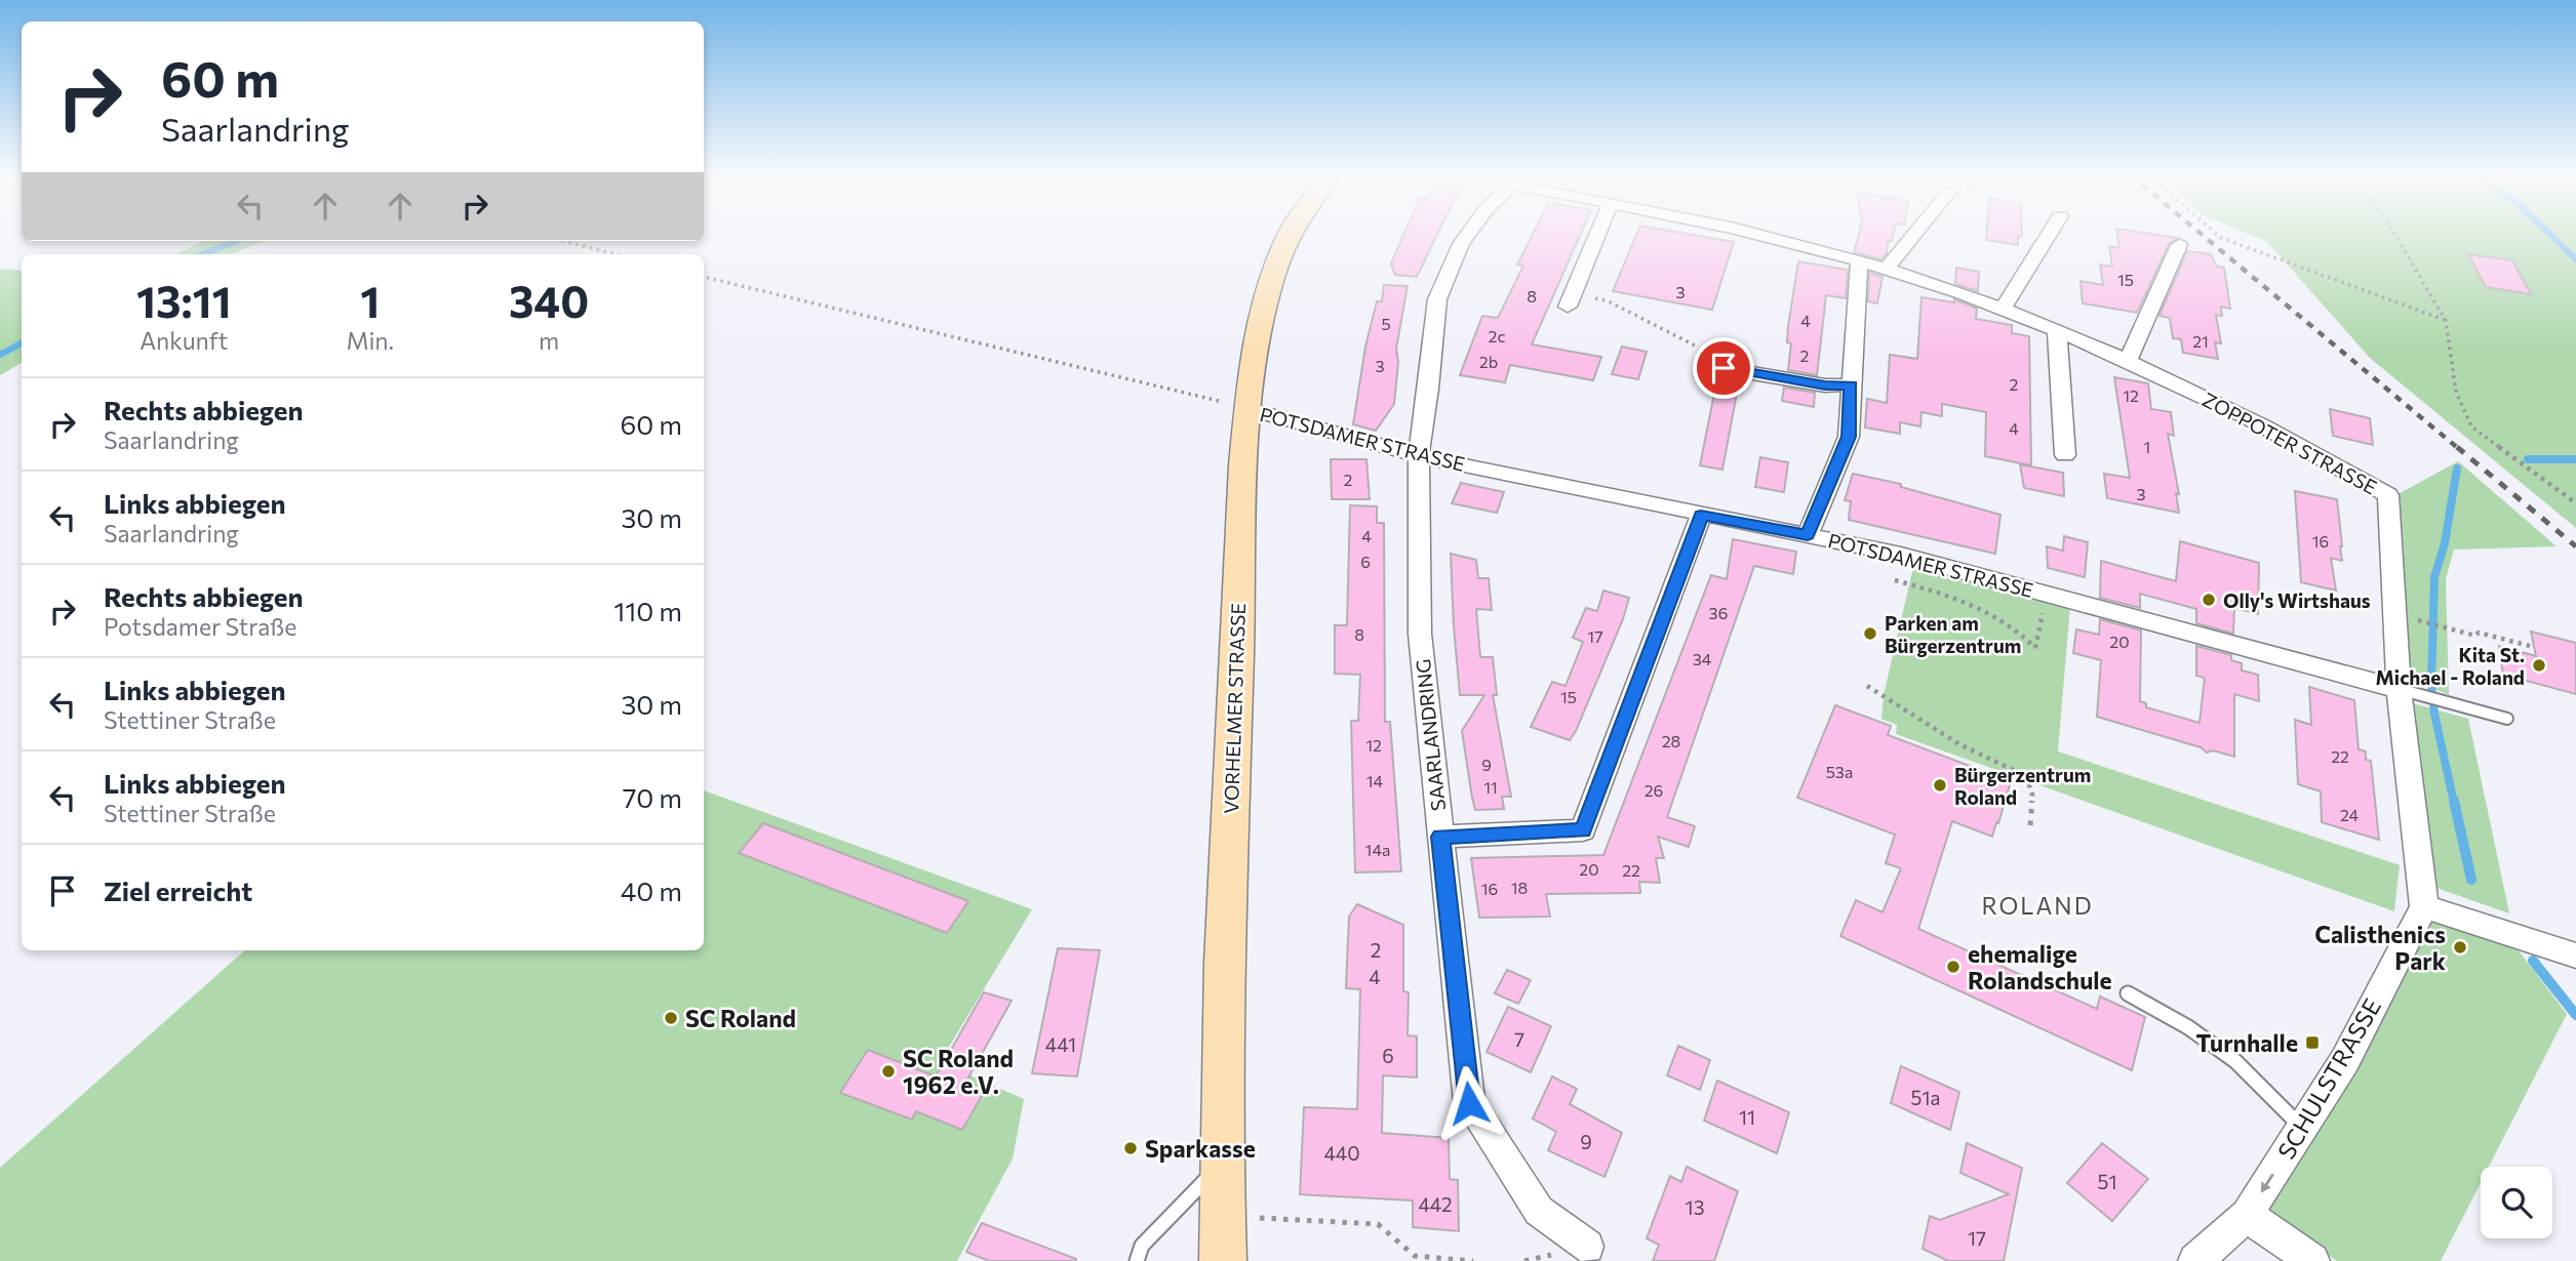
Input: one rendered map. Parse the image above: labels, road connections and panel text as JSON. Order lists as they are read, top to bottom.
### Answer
{
  "streets": {
    "main road": ["VORHELMER STRASSE"],
    "street": [
      "POTSDAMER STRASSE",
      "ZOPPOTER STRASSE",
      "SAARLANDRING",
      "SCHULSTRASSE"
    ]
  },
  "crossings": [
    ["POTSDAMER STRASSE", "ZOPPOTER STRASSE"],
    ["POTSDAMER STRASSE", "VORHELMER STRASSE"],
    ["POTSDAMER STRASSE", "SAARLANDRING"],
    ["ZOPPOTER STRASSE", "SCHULSTRASSE"]
  ],
  "districts": ["ROLAND"],
  "places": {
    "other": [
      "Olly's Wirtshaus",
      "Parken am Bürgerzentrum",
      "Kita St. Michael - Roland",
      "Bürgerzentrum Roland",
      "Calisthenics Park",
      "ehemalige Rolandschule",
      "SC Roland",
      "SC Roland 1962 e.V.",
      "Sparkasse"
    ],
    "transit": ["Turnhalle"]
  },
  "house_numbers": [
    "15",
    "3",
    "8",
    "4",
    "5",
    "2c",
    "21",
    "2",
    "2b",
    "3",
    "2",
    "12",
    "4",
    "1",
    "2",
    "3",
    "4",
    "16",
    "6",
    "36",
    "8",
    "17",
    "20",
    "34",
    "15",
    "28",
    "12",
    "22",
    "9",
    "53a",
    "14",
    "11",
    "26",
    "24",
    "14a",
    "20",
    "22",
    "18",
    "16",
    "2",
    "4",
    "7",
    "441",
    "6",
    "51a",
    "11",
    "9",
    "440",
    "51",
    "442",
    "13",
    "17"
  ],
  "page": {
    "turn": ["60 m", "Saarlandring"],
    "eta": [
      "13:11",
      "Ankunft",
      "1",
      "Min.",
      "340",
      "m"
    ],
    "list": [
      {
        "name": "Rechts abbiegen",
        "note": "Saarlandring",
        "value": "60 m"
      },
      {
        "name": "Links abbiegen",
        "note": "Saarlandring",
        "value": "30 m"
      },
      {
        "name": "Rechts abbiegen",
        "note": "Potsdamer Straße",
        "value": "110 m"
      },
      {
        "name": "Links abbiegen",
        "note": "Stettiner Straße",
        "value": "30 m"
      },
      {
        "name": "Links abbiegen",
        "note": "Stettiner Straße",
        "value": "70 m"
      },
      {
        "name": "Ziel erreicht",
        "value": "40 m"
      }
    ]
  }
}
